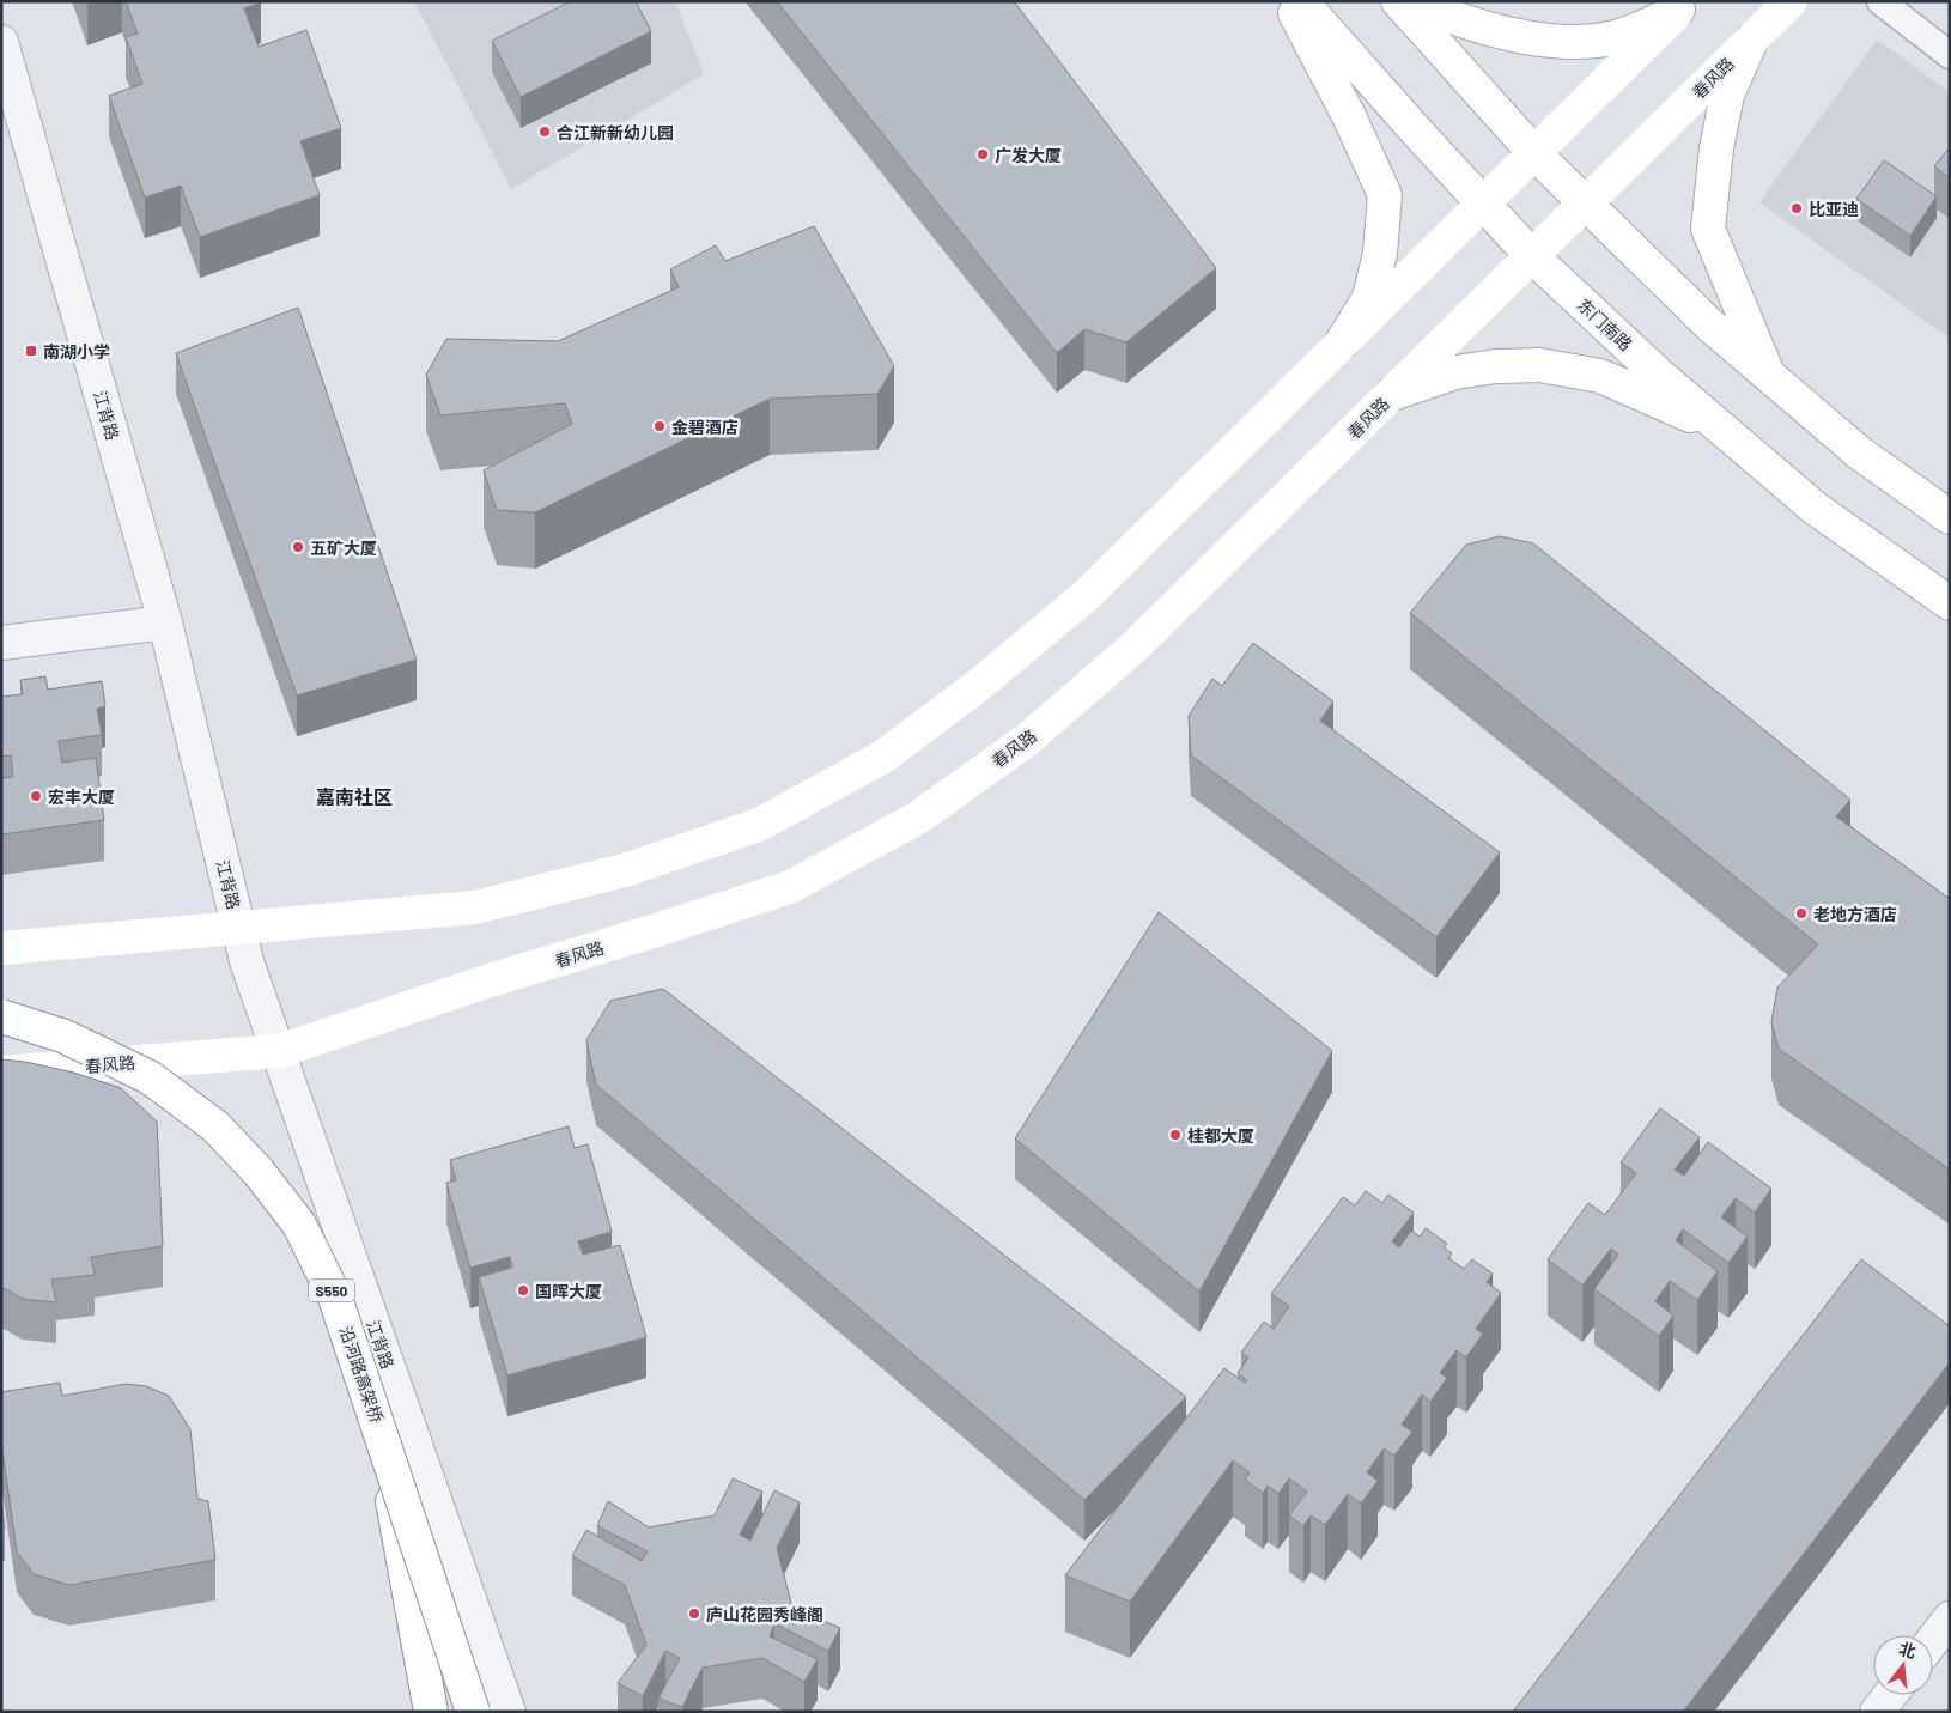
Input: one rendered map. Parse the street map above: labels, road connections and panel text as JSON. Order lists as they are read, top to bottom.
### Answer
{
  "streets": {
    "main road": [
      "春风路",
      "东门南路",
      "S550",
      "沿河路高架桥"
    ],
    "street": ["江背路"]
  },
  "crossings": [
    ["春风路", "东门南路"],
    ["春风路", "江背路"]
  ],
  "districts": ["嘉南社区"],
  "places": {
    "other": [
      "合江新新幼儿园",
      "广发大厦",
      "比亚迪",
      "金碧酒店",
      "五矿大厦",
      "宏丰大厦",
      "老地方酒店",
      "桂都大厦",
      "国晖大厦",
      "庐山花园秀峰阁"
    ],
    "transit": ["南湖小学"]
  },
  "north": "top"
}
